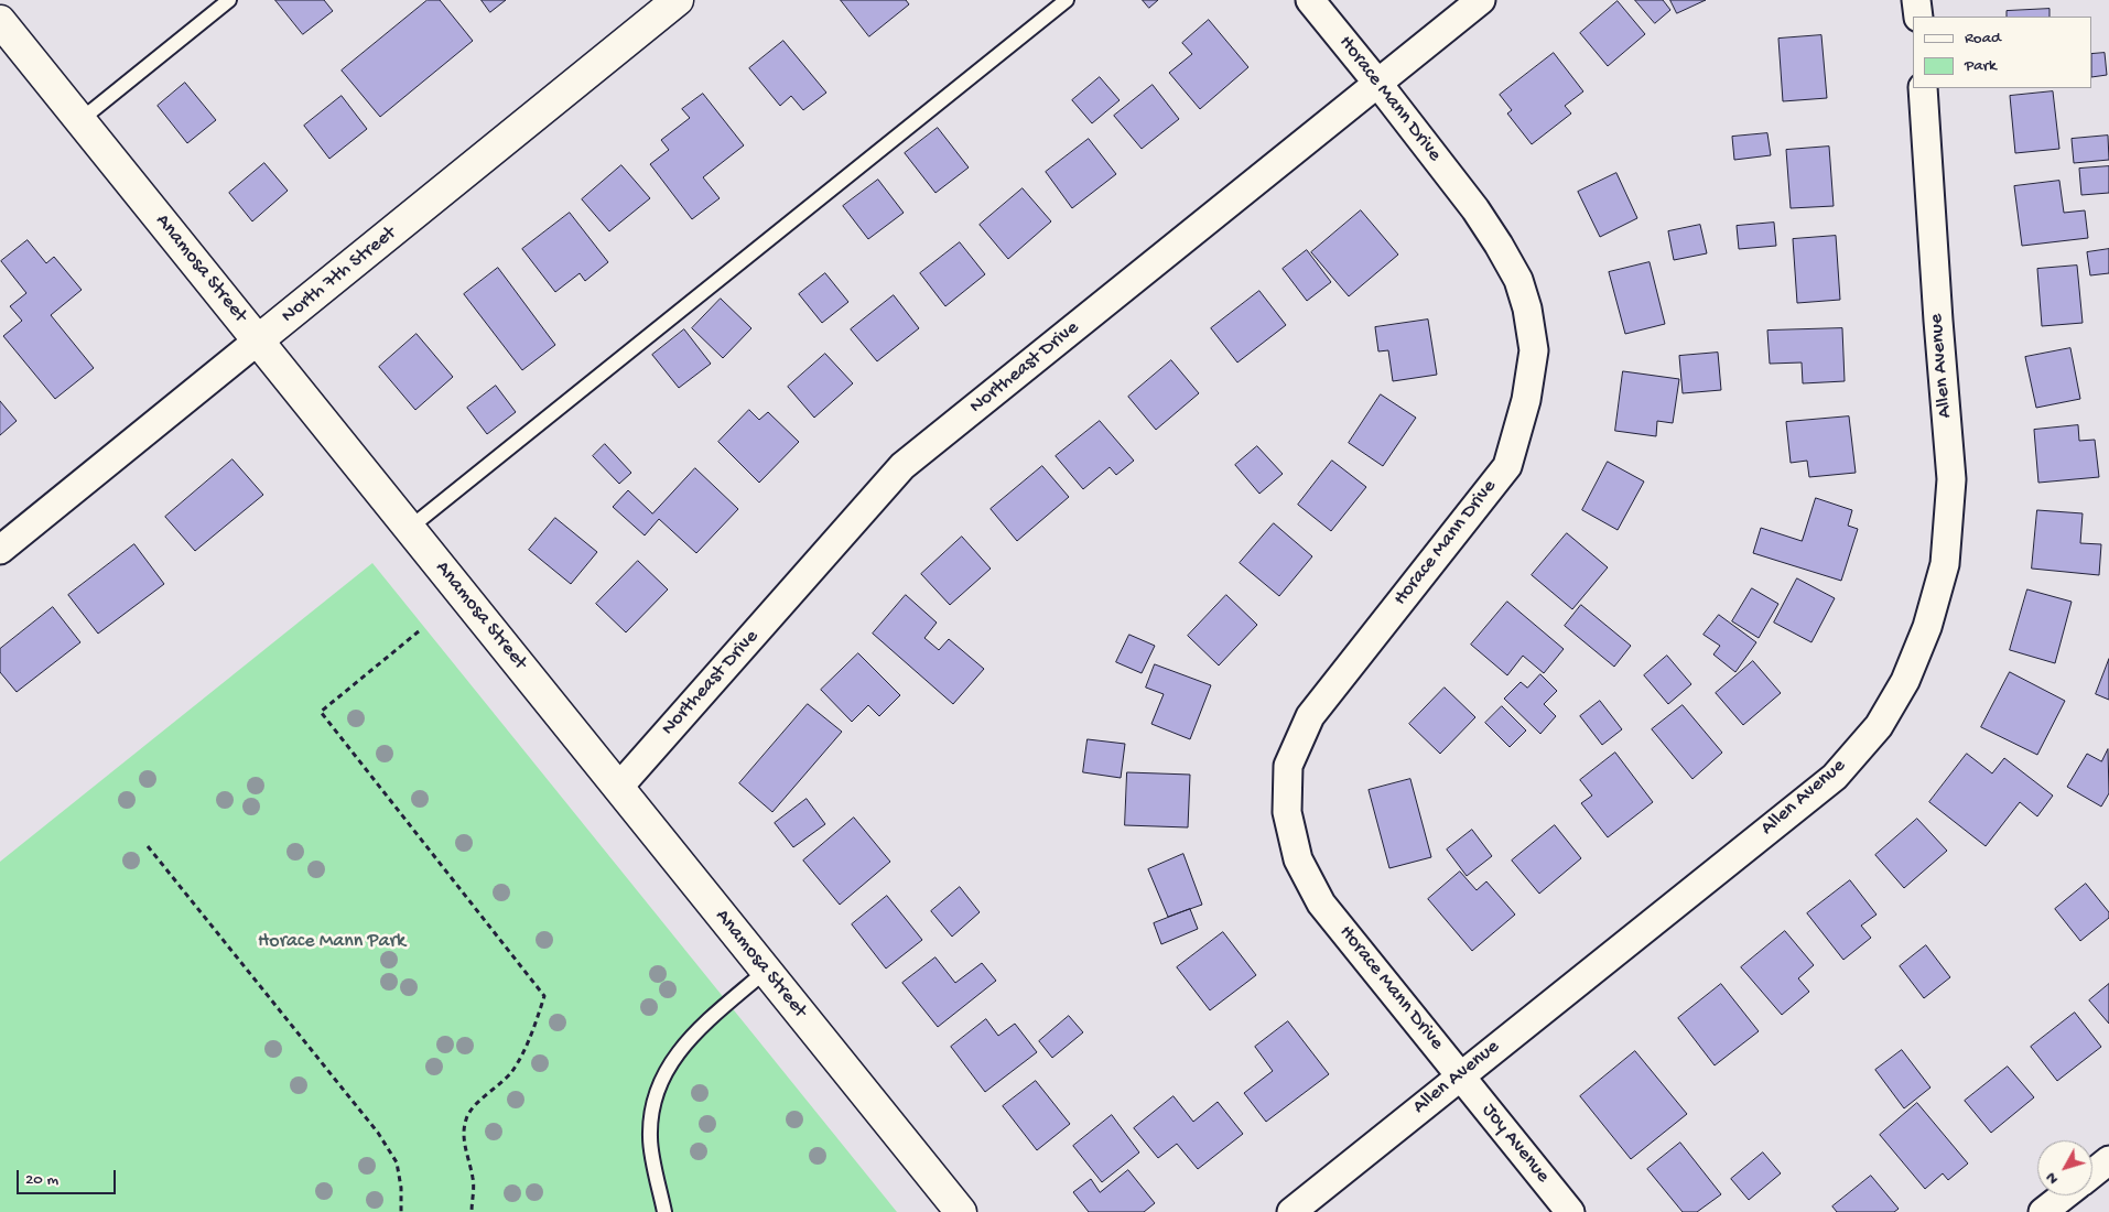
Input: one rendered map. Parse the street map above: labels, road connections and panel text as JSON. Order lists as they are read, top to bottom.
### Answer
{
  "streets": {
    "main road": ["Anamosa Street", "North 7th Street"],
    "street": [
      "Horace Mann Drive",
      "Allen Avenue",
      "Northeast Drive",
      "Joy Avenue"
    ]
  },
  "crossings": [
    ["Horace Mann Drive", "Allen Avenue"],
    ["Horace Mann Drive", "Northeast Drive"],
    ["Horace Mann Drive", "Joy Avenue"],
    ["Anamosa Street", "North 7th Street"],
    ["Anamosa Street", "Northeast Drive"],
    ["Allen Avenue", "Joy Avenue"]
  ],
  "parks": ["Horace Mann Park"],
  "legend": ["Road", "Park"],
  "scale_bar": "20 m",
  "north": "bottom left"
}
